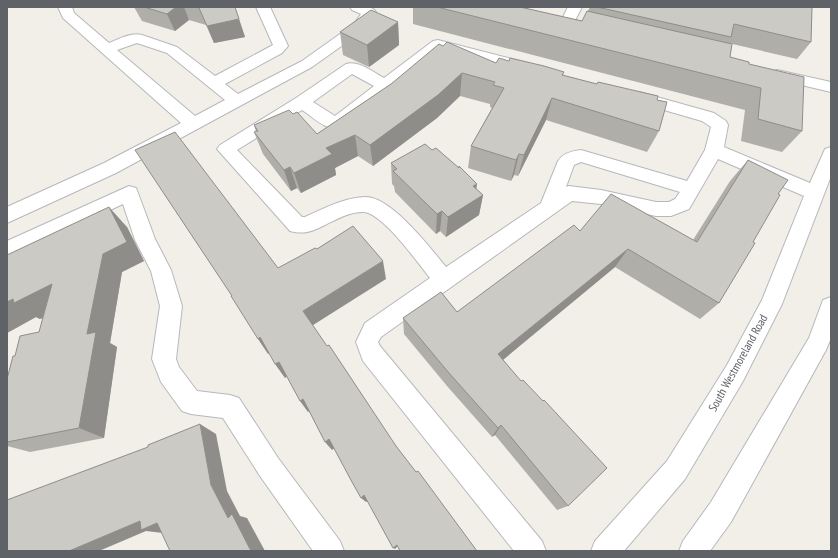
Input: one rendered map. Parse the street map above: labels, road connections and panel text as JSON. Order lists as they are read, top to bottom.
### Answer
{
  "streets": {
    "street": ["South Westmoreland Road"]
  }
}
